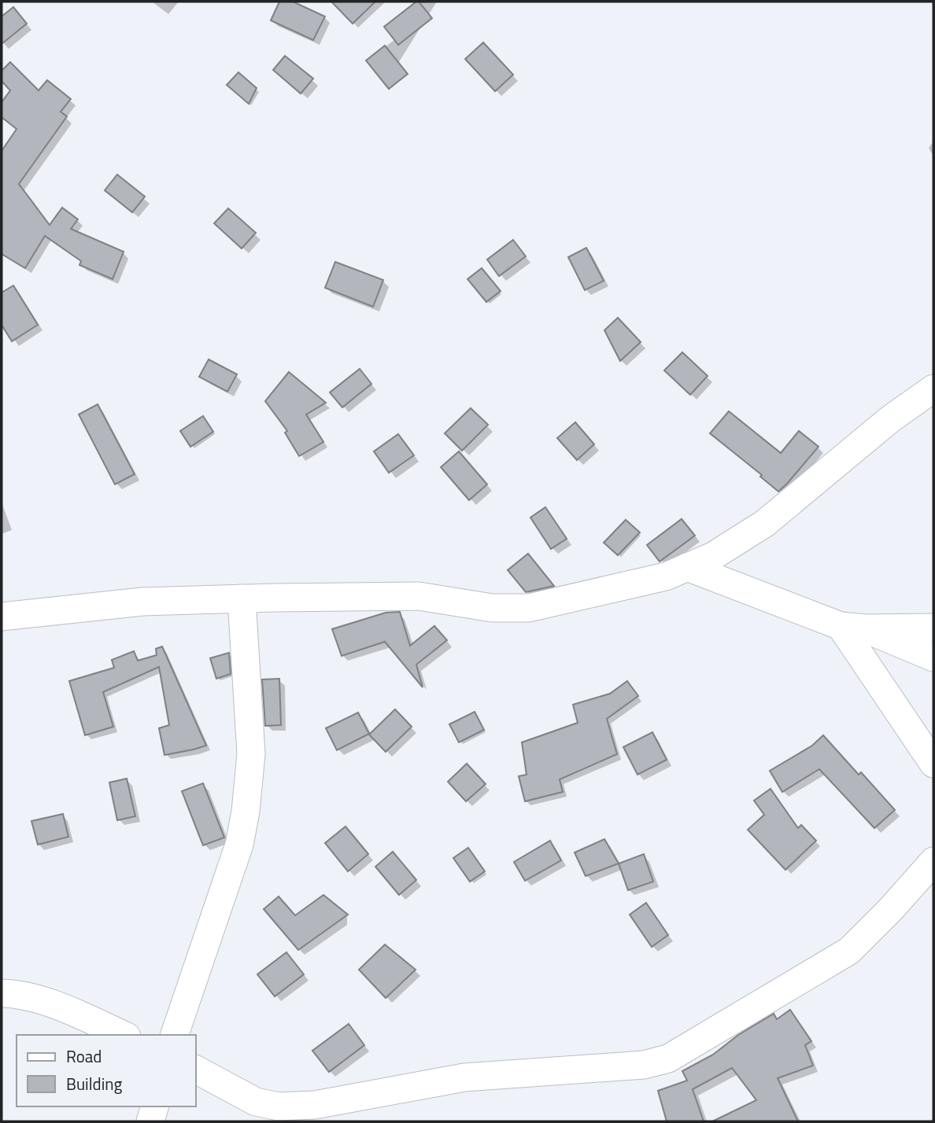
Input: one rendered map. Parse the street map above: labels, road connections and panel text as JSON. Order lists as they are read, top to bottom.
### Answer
{
  "legend": ["Road", "Building"]
}
